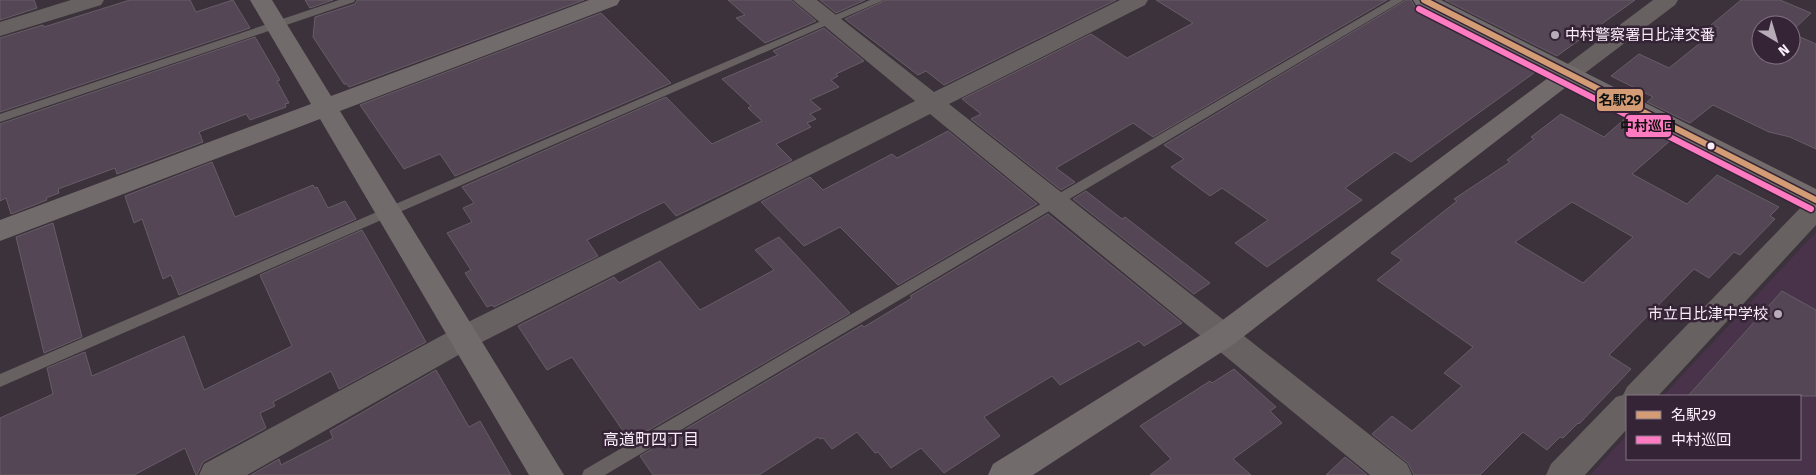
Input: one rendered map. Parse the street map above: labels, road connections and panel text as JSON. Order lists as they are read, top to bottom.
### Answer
{
  "districts": ["高道町四丁目"],
  "places": ["中村警察署日比津交番", "市立日比津中学校"],
  "lines": ["transit line 名駅29", "transit line 中村巡回"],
  "legend": ["名駅29", "中村巡回"],
  "north": "bottom right"
}
